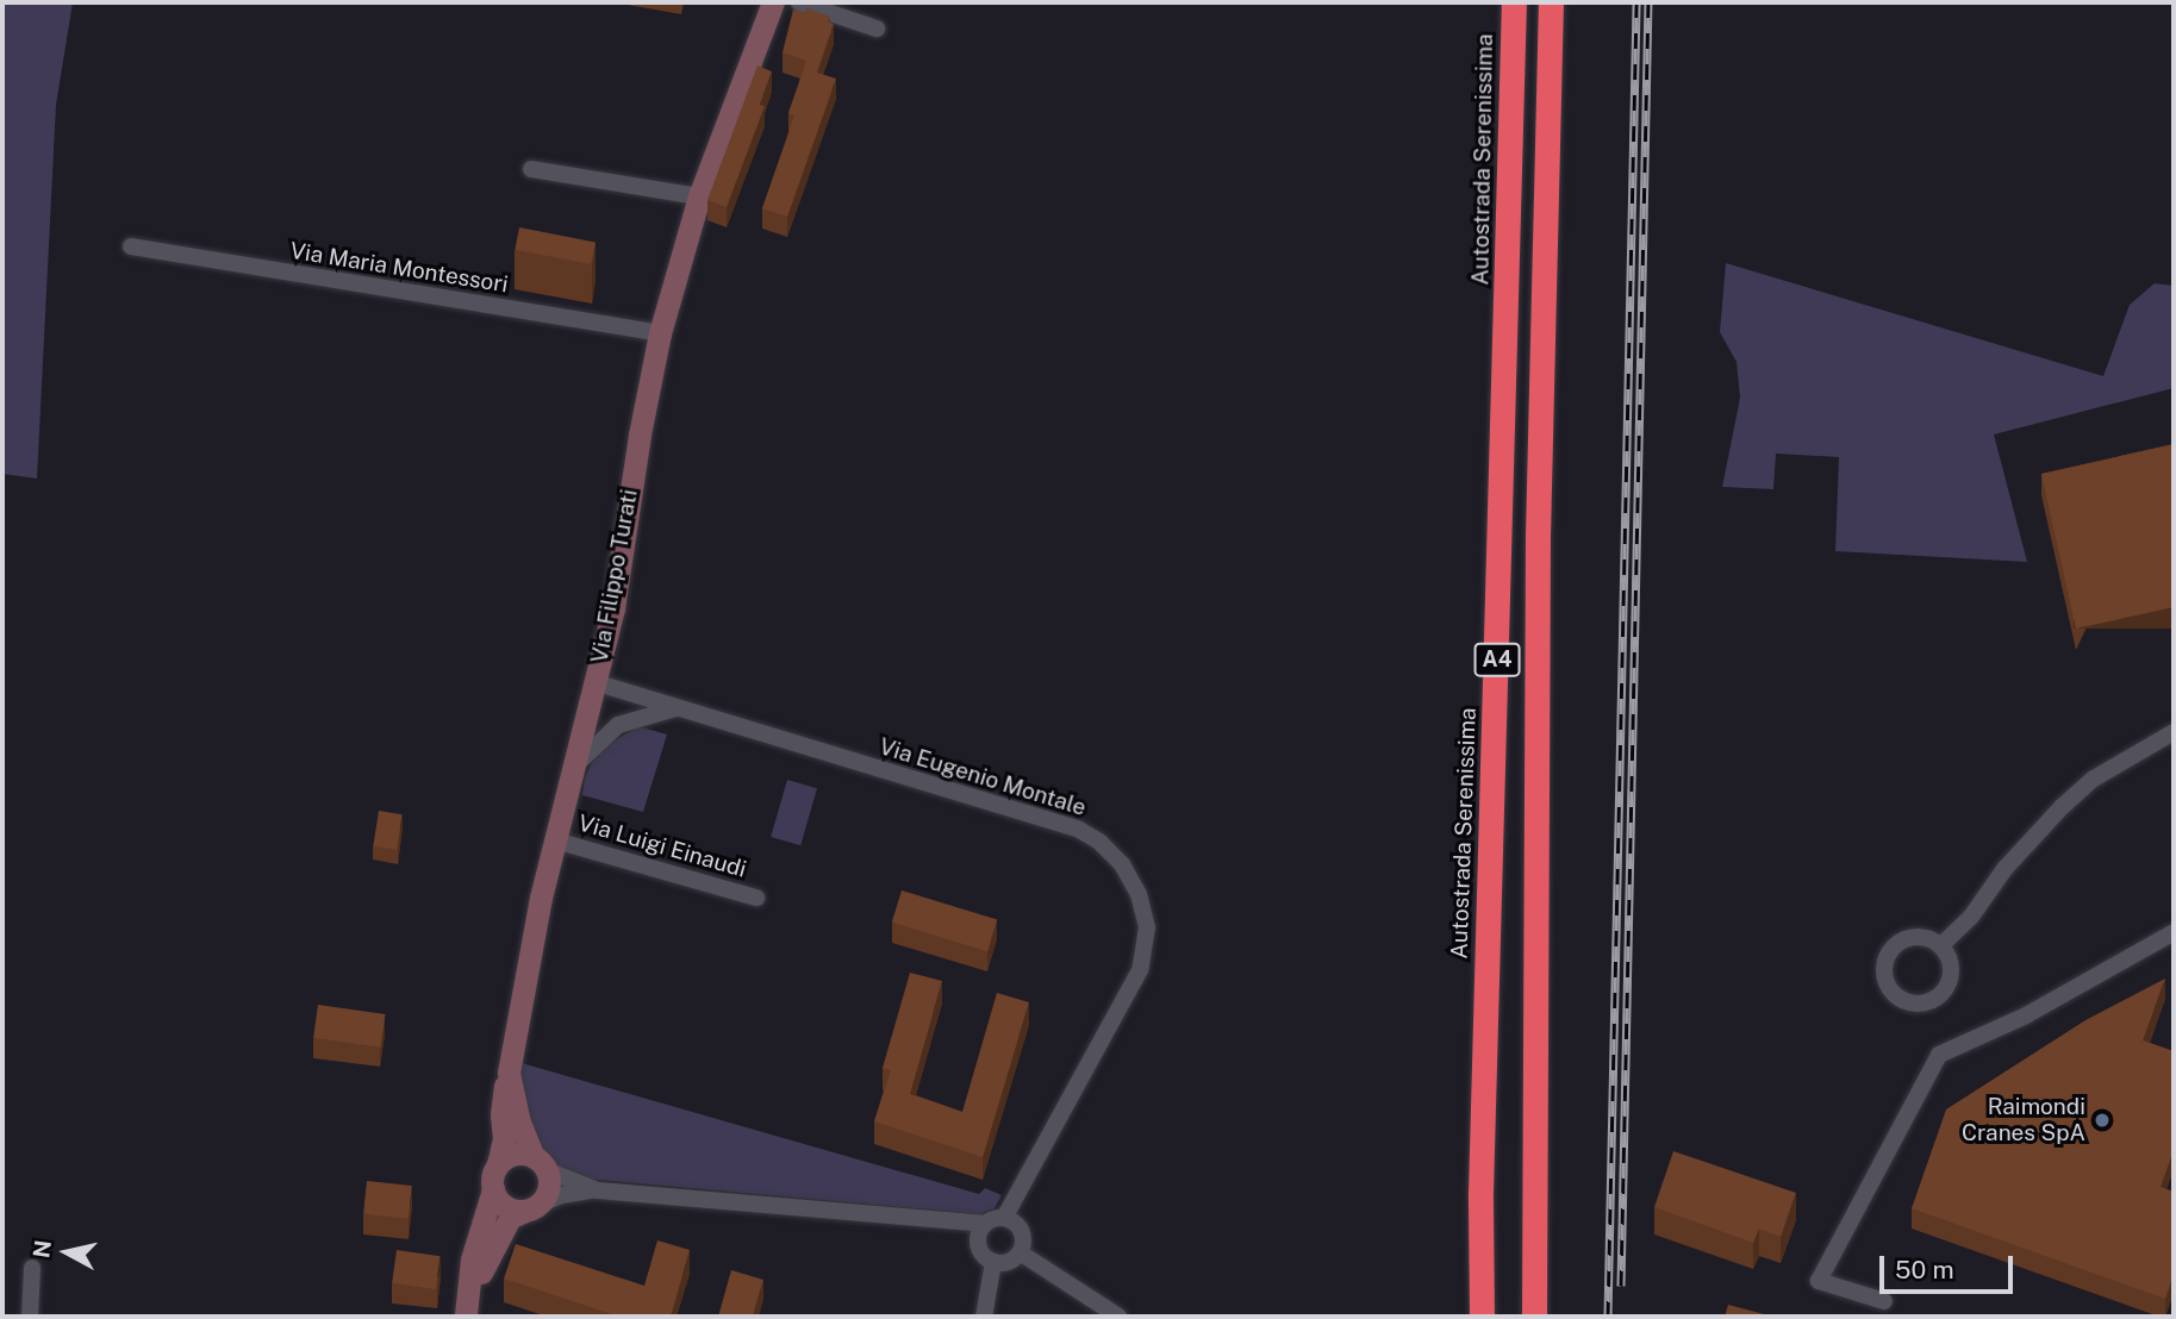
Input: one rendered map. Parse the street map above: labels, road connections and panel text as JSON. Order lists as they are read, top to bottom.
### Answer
{
  "streets": {
    "highway": ["Autostrada Serenissima", "A4"],
    "street": [
      "Via Maria Montessori",
      "Via Filippo Turati",
      "Via Eugenio Montale",
      "Via Luigi Einaudi"
    ]
  },
  "crossings": [
    ["Via Maria Montessori", "Via Filippo Turati"],
    ["Via Filippo Turati", "Via Eugenio Montale"],
    ["Via Filippo Turati", "Via Luigi Einaudi"]
  ],
  "places": ["Raimondi Cranes SpA"],
  "scale_bar": "50 m",
  "north": "left"
}
